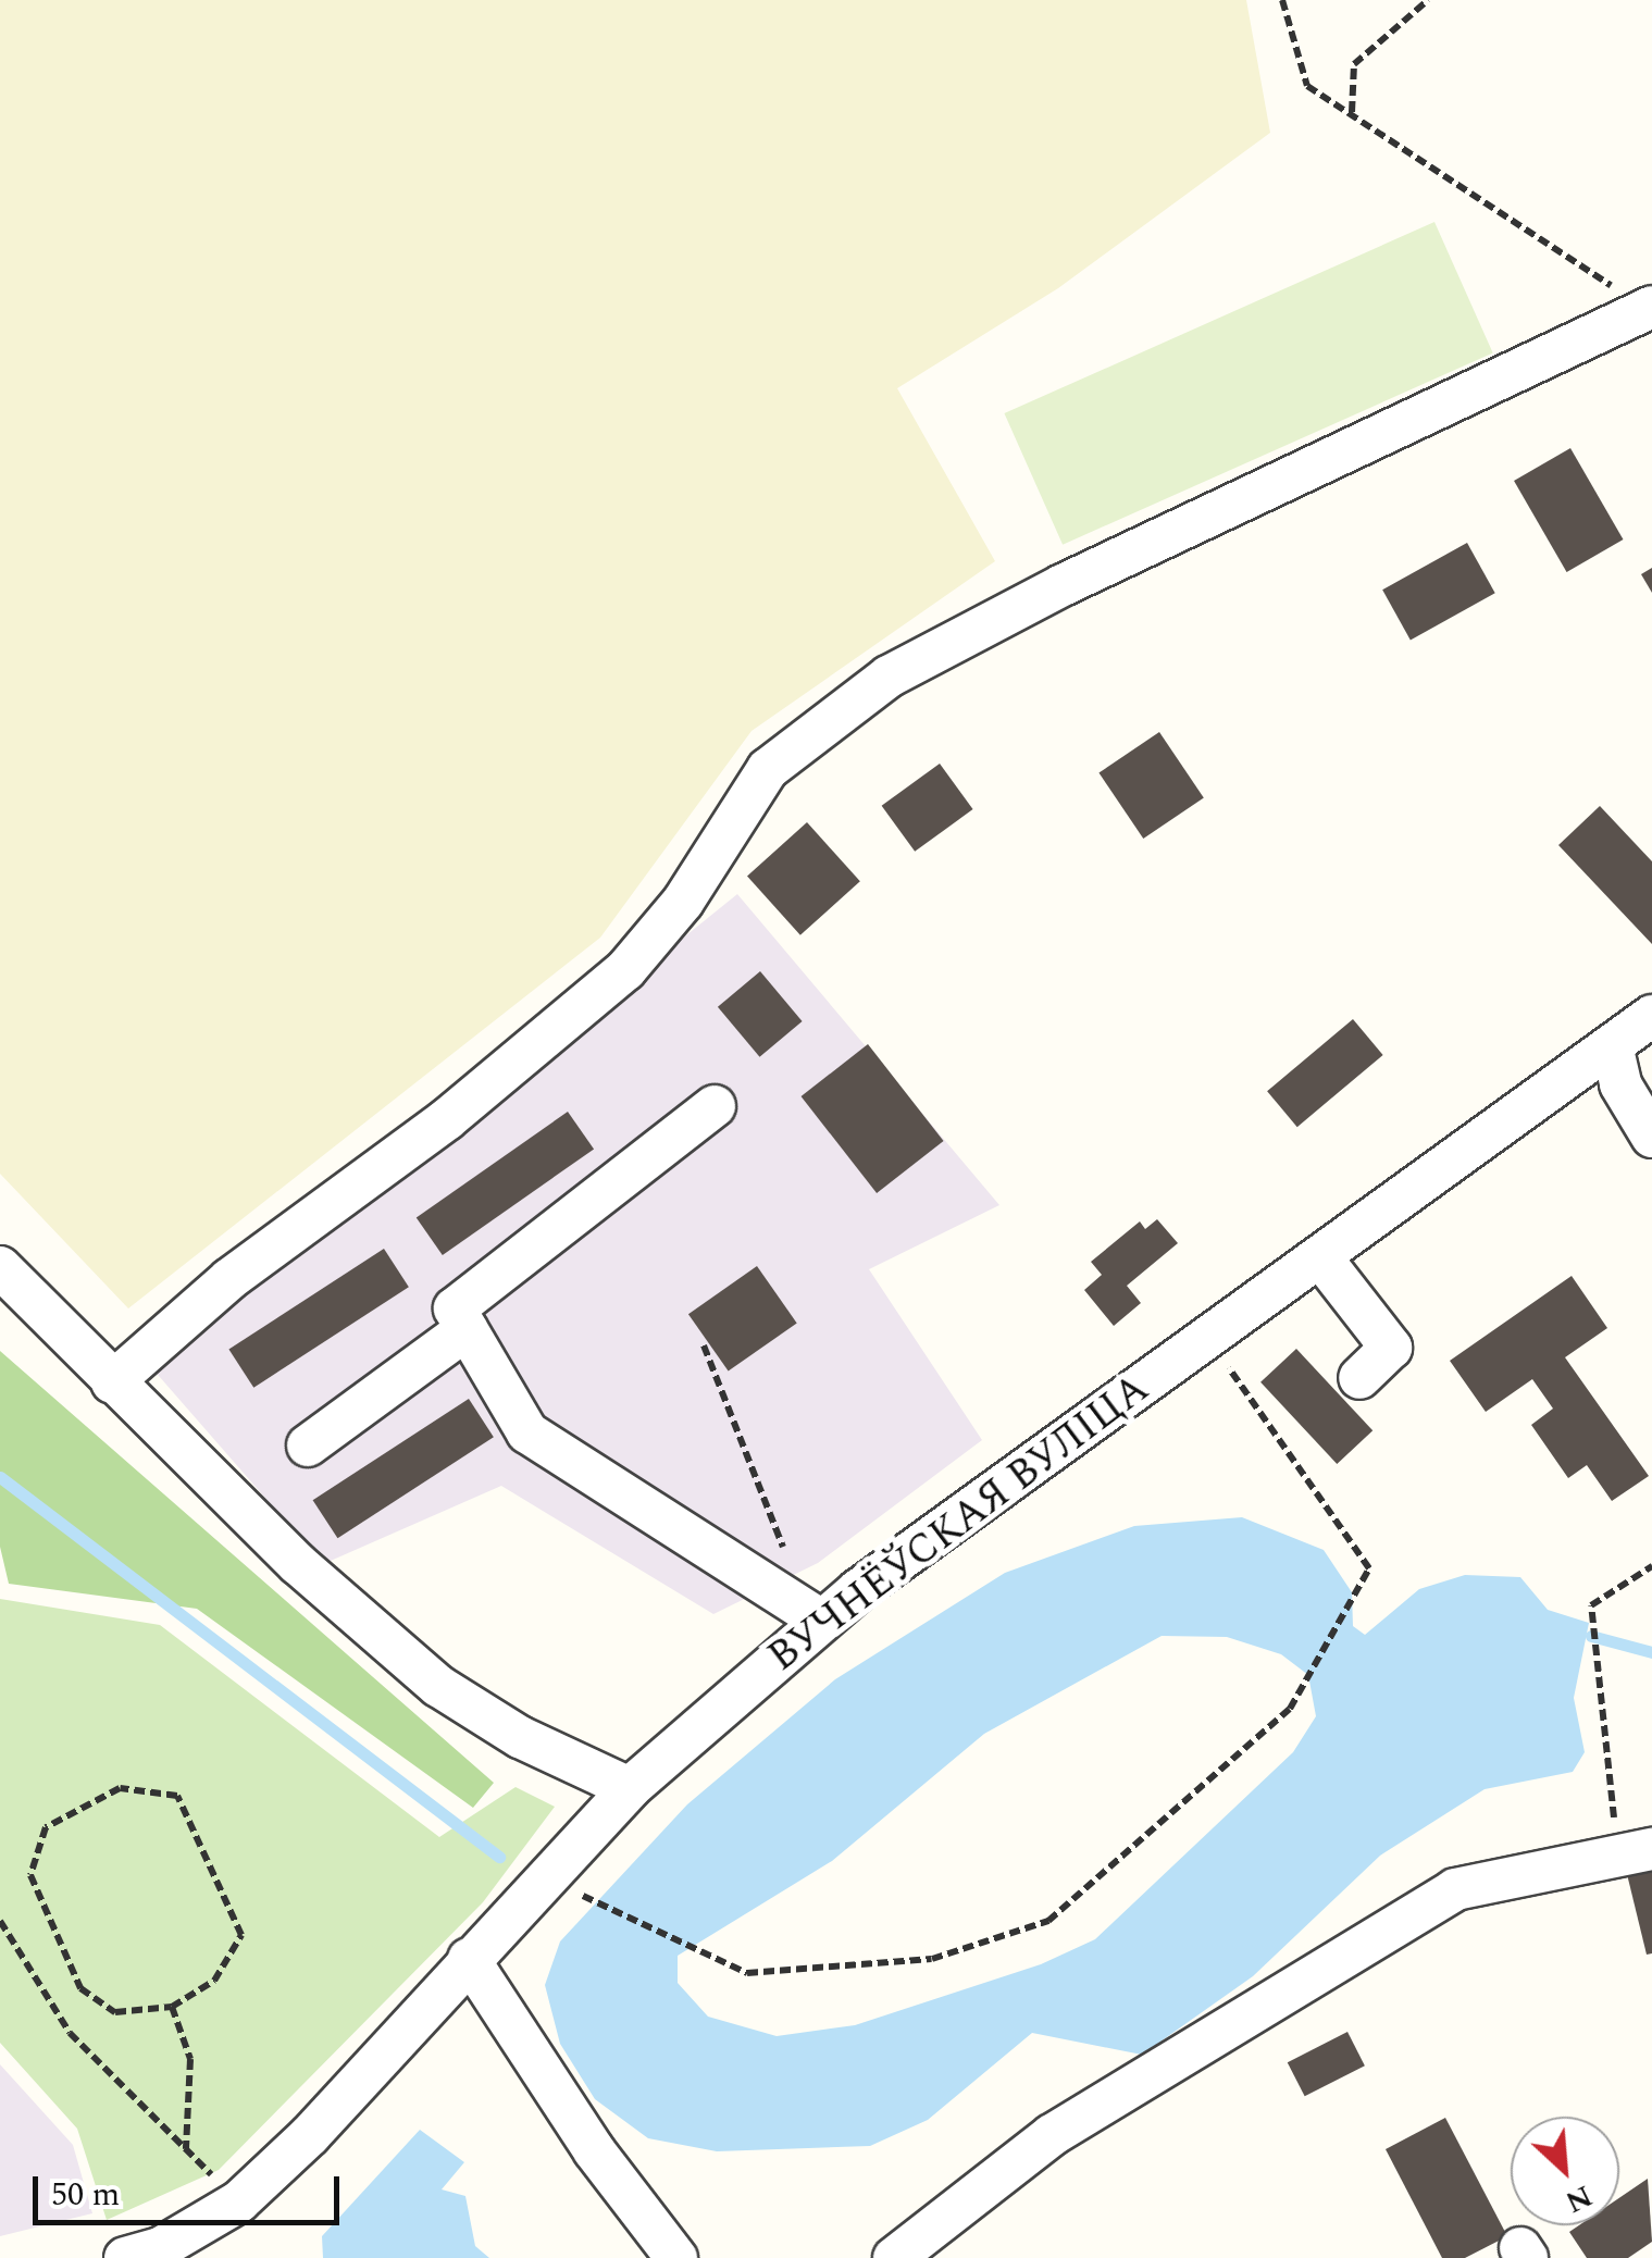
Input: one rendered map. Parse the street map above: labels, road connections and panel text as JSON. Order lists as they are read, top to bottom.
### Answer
{
  "streets": {
    "street": ["ВУЧНЁЎСКАЯ ВУЛІЦА"]
  },
  "scale_bar": "50 m",
  "north": "bottom right"
}
